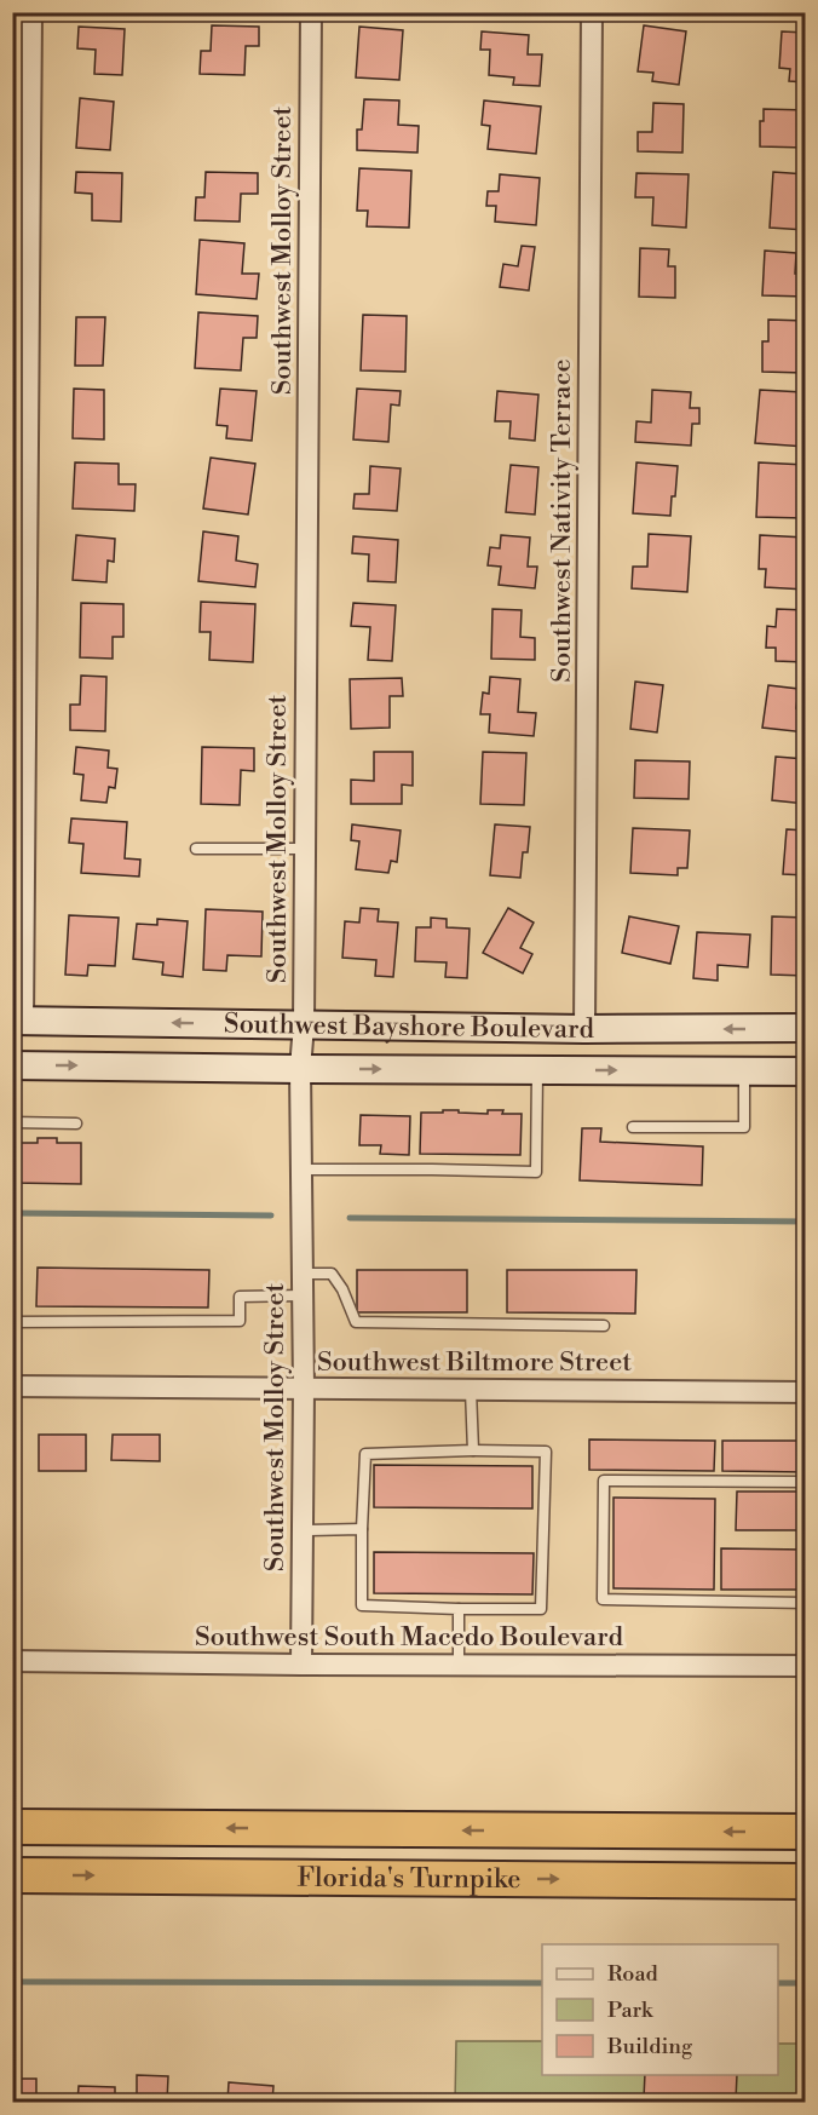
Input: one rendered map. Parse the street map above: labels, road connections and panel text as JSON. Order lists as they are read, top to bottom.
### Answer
{
  "streets": {
    "highway": ["Florida's Turnpike"],
    "main road": ["Southwest Bayshore Boulevard"],
    "street": [
      "Southwest Molloy Street",
      "Southwest Nativity Terrace",
      "Southwest Biltmore Street",
      "Southwest South Macedo Boulevard"
    ]
  },
  "crossings": [
    ["Southwest Molloy Street", "Southwest Bayshore Boulevard"],
    ["Southwest Molloy Street", "Southwest Biltmore Street"],
    ["Southwest Molloy Street", "Southwest South Macedo Boulevard"],
    ["Southwest Nativity Terrace", "Southwest Bayshore Boulevard"]
  ],
  "legend": ["Road", "Park", "Building"]
}
